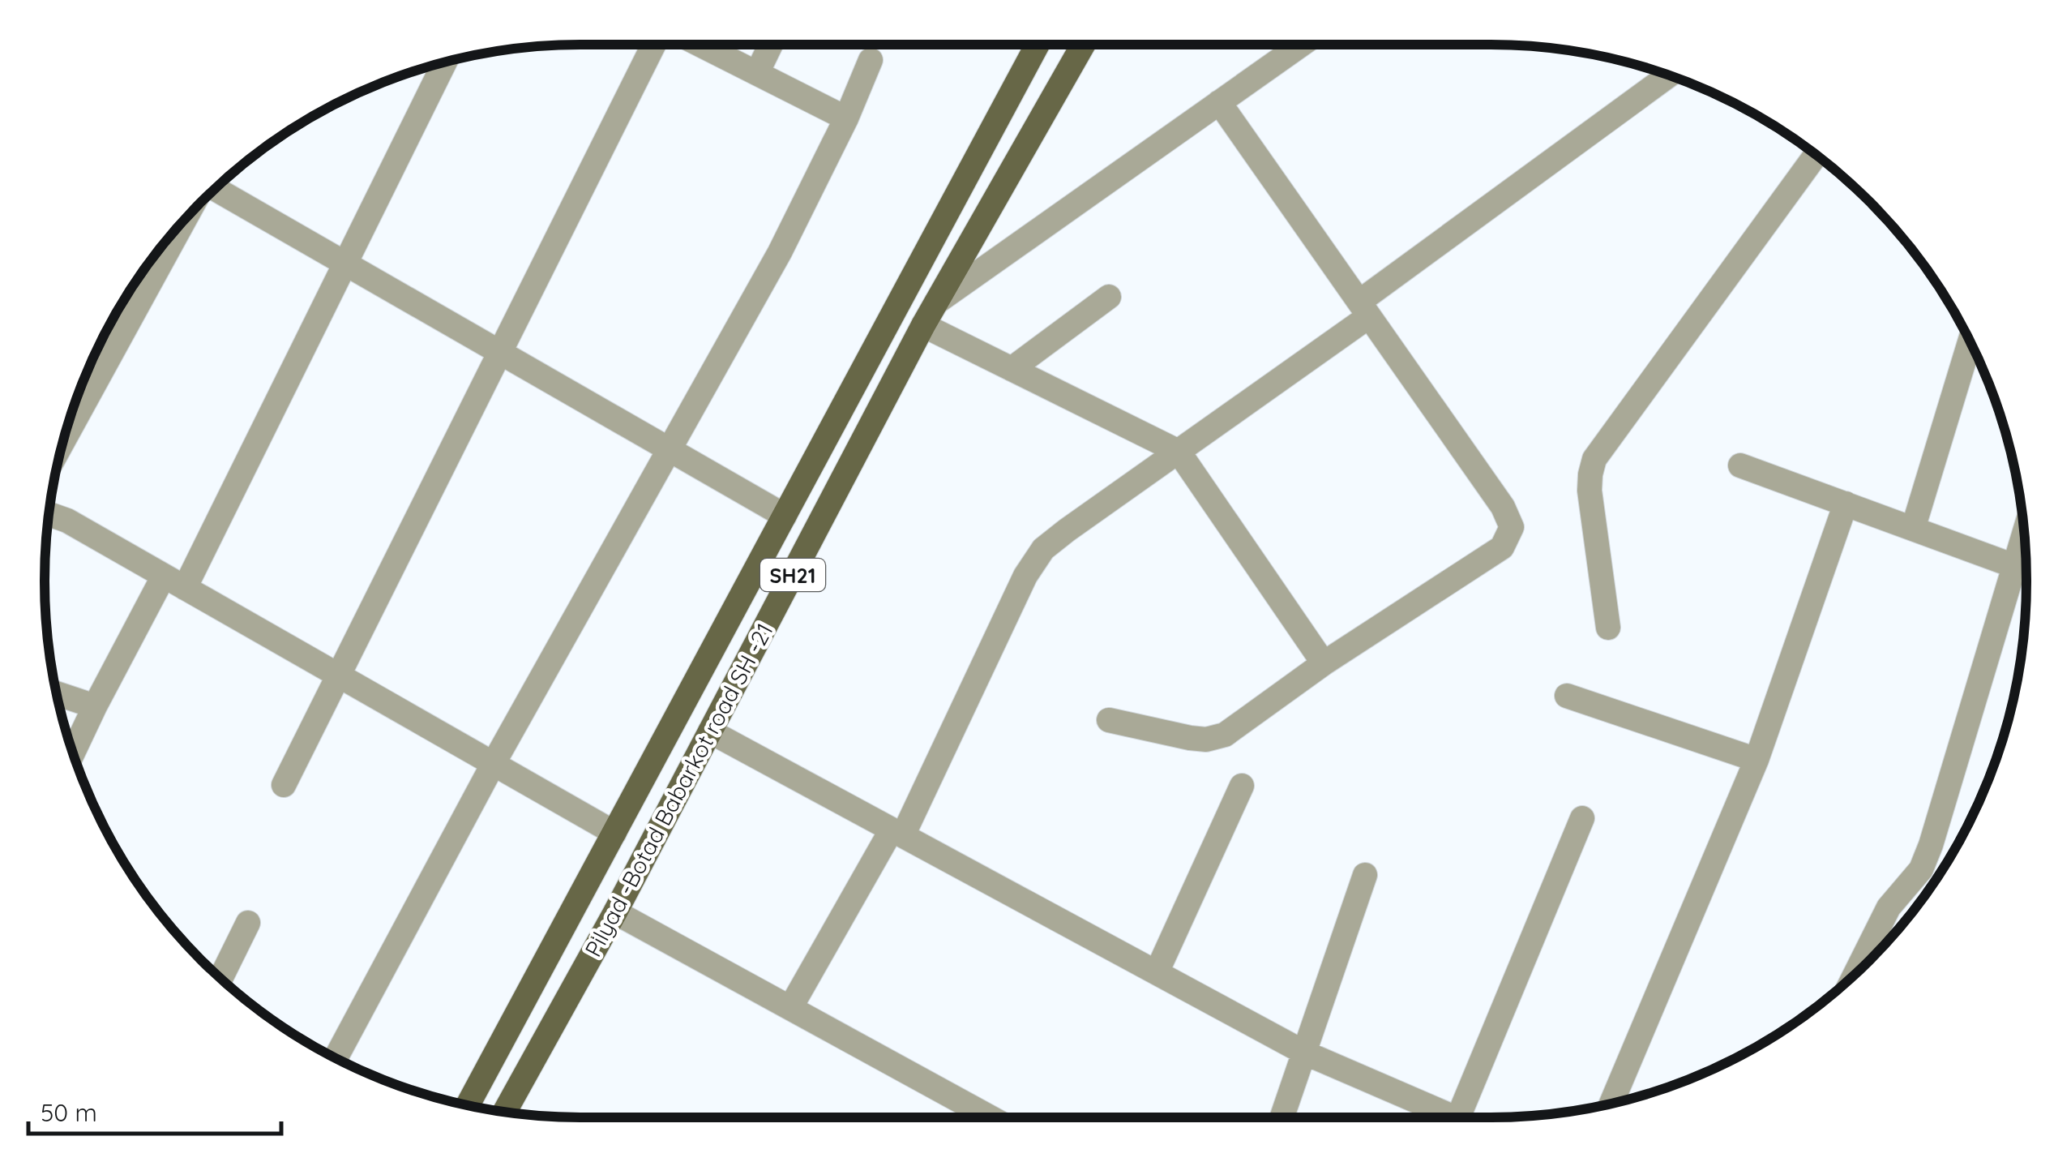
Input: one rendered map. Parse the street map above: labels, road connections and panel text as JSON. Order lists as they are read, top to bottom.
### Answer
{
  "streets": {
    "main road": ["SH21", "Pilyad -Botad Babarkot road SH -21"]
  },
  "scale_bar": "50 m"
}
